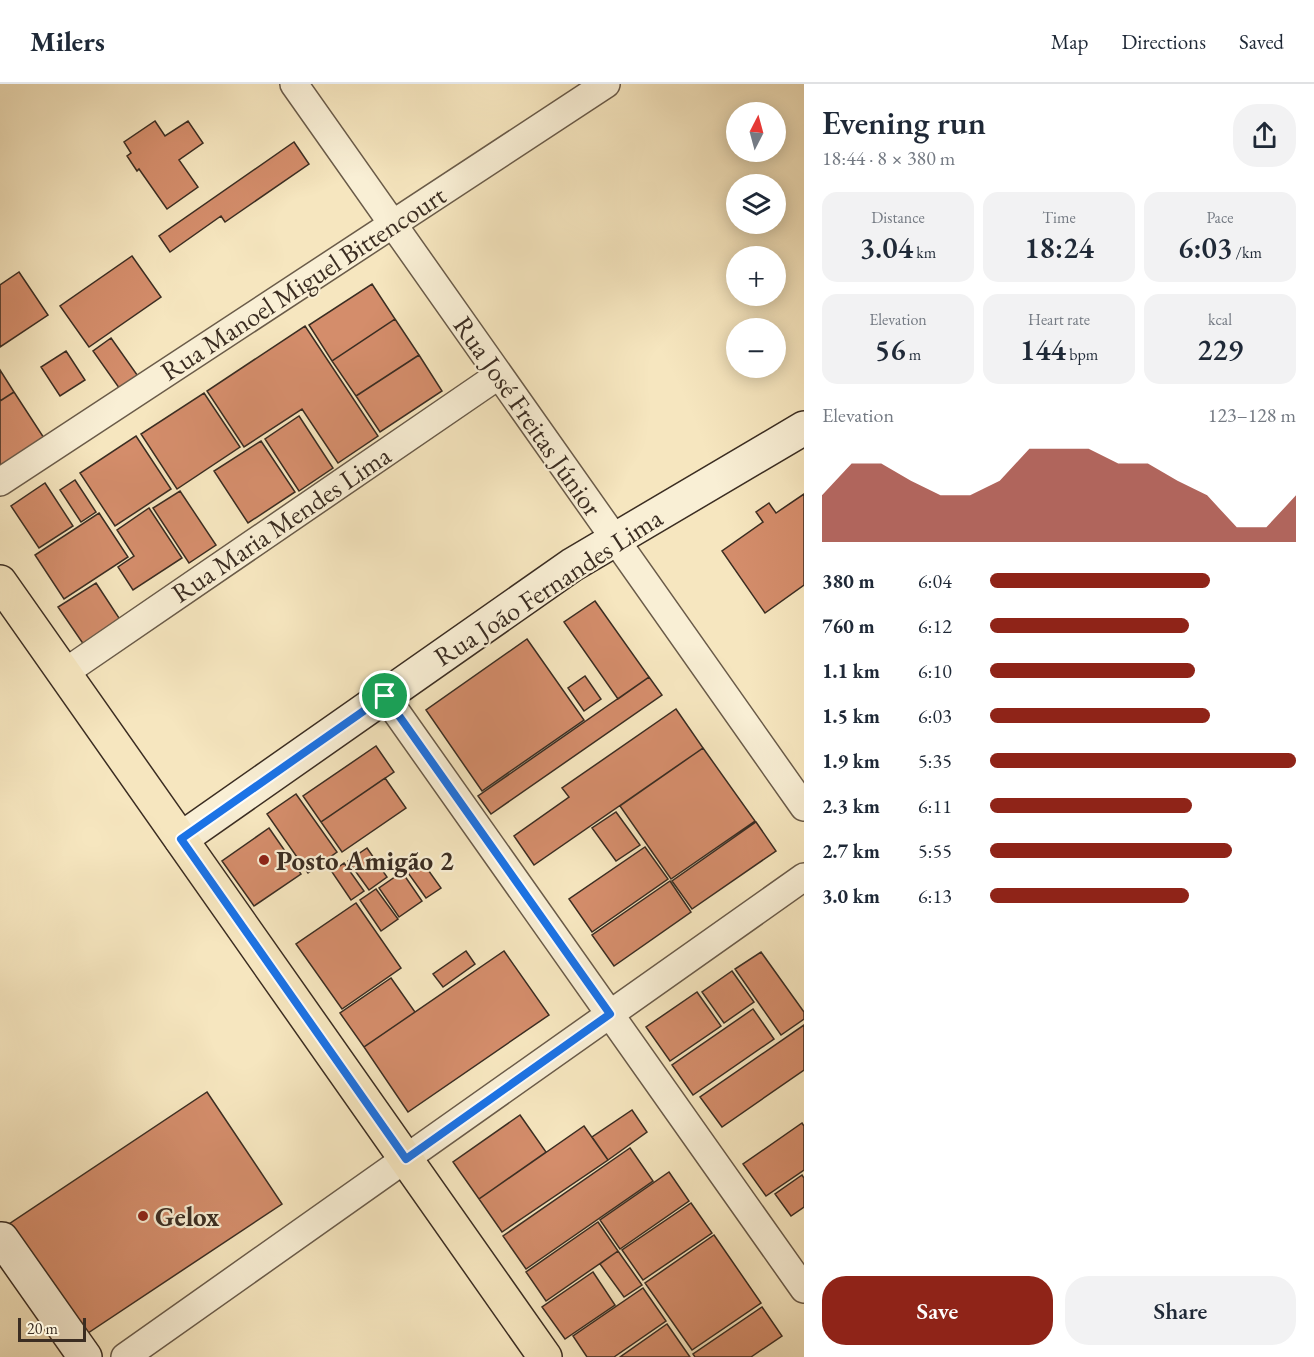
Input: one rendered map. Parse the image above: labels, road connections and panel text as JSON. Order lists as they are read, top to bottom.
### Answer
{
  "streets": {
    "street": [
      "Rua Manoel Miguel Bittencourt",
      "Rua José Freitas Júnior",
      "Rua Maria Mendes Lima",
      "Rua João Fernandes Lima"
    ]
  },
  "crossings": [
    ["Rua Manoel Miguel Bittencourt", "Rua José Freitas Júnior"],
    ["Rua José Freitas Júnior", "Rua Maria Mendes Lima"],
    ["Rua José Freitas Júnior", "Rua João Fernandes Lima"]
  ],
  "places": ["Posto Amigão 2", "Gelox"],
  "scale_bar": "20 m",
  "north": "top",
  "page": {
    "header": "Milers",
    "nav": ["Map", "Directions", "Saved"],
    "heading": ["Evening run", "18:44 · 8 × 380 m"],
    "map_buttons": ["+", "−"],
    "stats": [
      ["Distance", "3.04 km"],
      ["Time", "18:24"],
      ["Pace", "6:03 /km"],
      ["Elevation", "56 m"],
      ["Heart rate", "144 bpm"],
      ["kcal", "229"]
    ],
    "chart": ["Elevation", "123–128 m"],
    "list": [
      {
        "name": "380 m",
        "note": "6:04"
      },
      {
        "name": "760 m",
        "note": "6:12"
      },
      {
        "name": "1.1 km",
        "note": "6:10"
      },
      {
        "name": "1.5 km",
        "note": "6:03"
      },
      {
        "name": "1.9 km",
        "note": "5:35"
      },
      {
        "name": "2.3 km",
        "note": "6:11"
      },
      {
        "name": "2.7 km",
        "note": "5:55"
      },
      {
        "name": "3.0 km",
        "note": "6:13"
      }
    ],
    "buttons": ["Save", "Share"],
    "scale": "20 m"
  }
}
